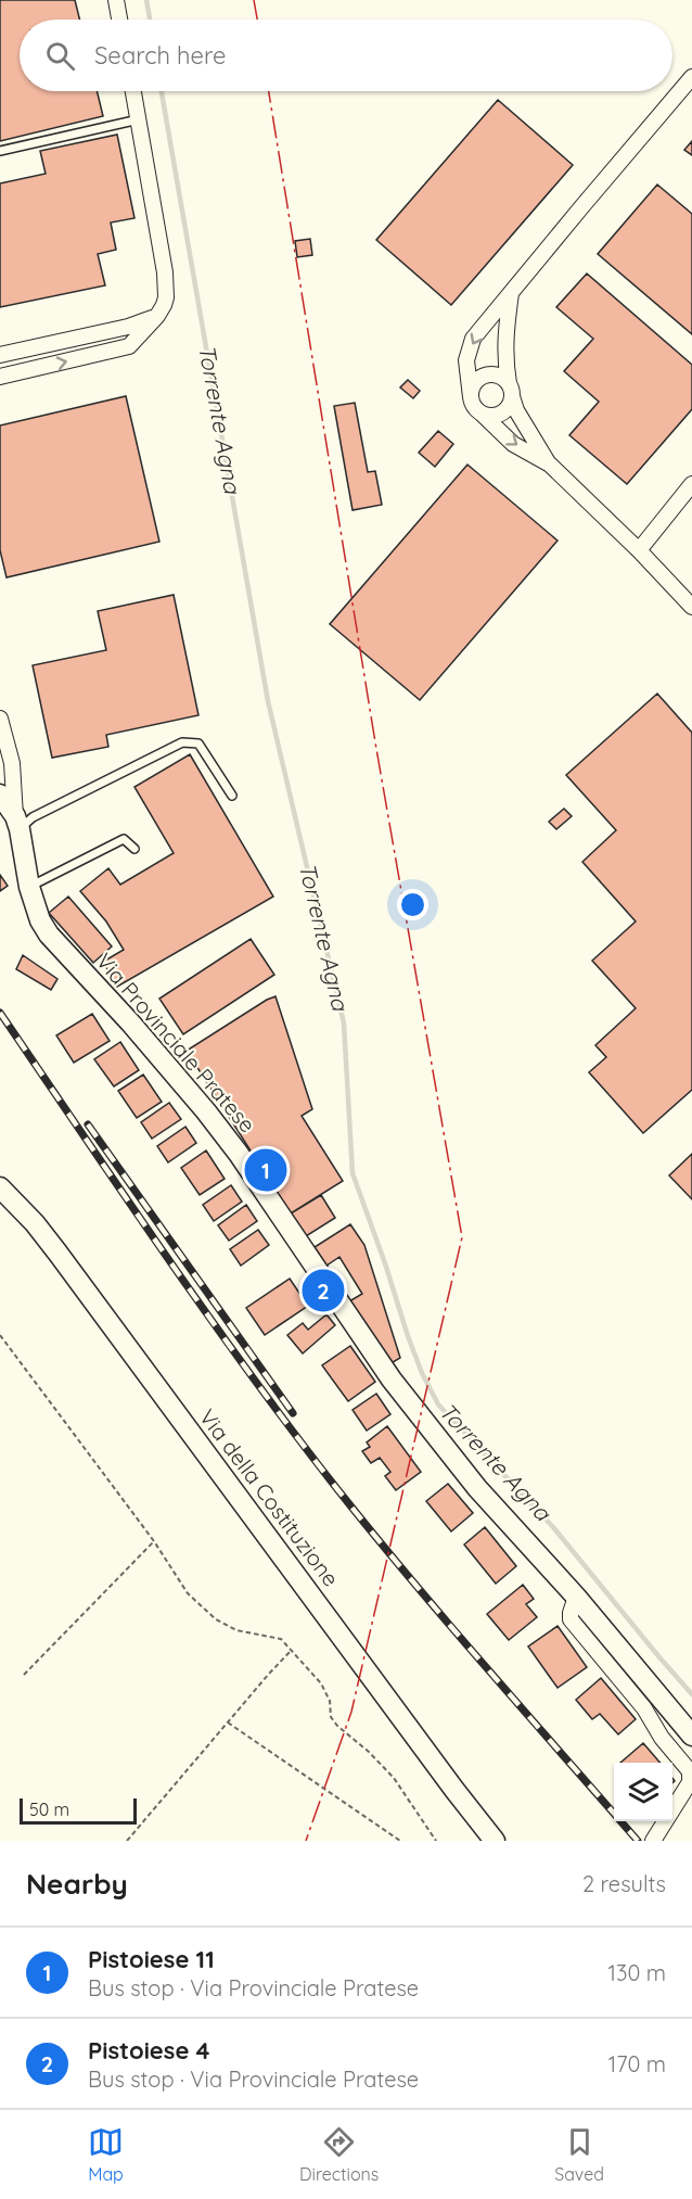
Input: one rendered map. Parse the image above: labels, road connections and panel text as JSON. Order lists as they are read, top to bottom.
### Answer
{
  "streets": {
    "street": ["Via Provinciale Pratese", "Via della Costituzione"]
  },
  "water": ["Torrente Agna"],
  "scale_bar": "50 m",
  "page": {
    "search": "Search here",
    "pins": ["1", "2"],
    "scale": "50 m",
    "heading": ["Nearby", "2 results"],
    "list": [
      {
        "mark": "1",
        "name": "Pistoiese 11",
        "note": "Bus stop · Via Provinciale Pratese",
        "value": "130 m"
      },
      {
        "mark": "2",
        "name": "Pistoiese 4",
        "note": "Bus stop · Via Provinciale Pratese",
        "value": "170 m"
      }
    ],
    "nav": ["Map", "Directions", "Saved"]
  }
}
